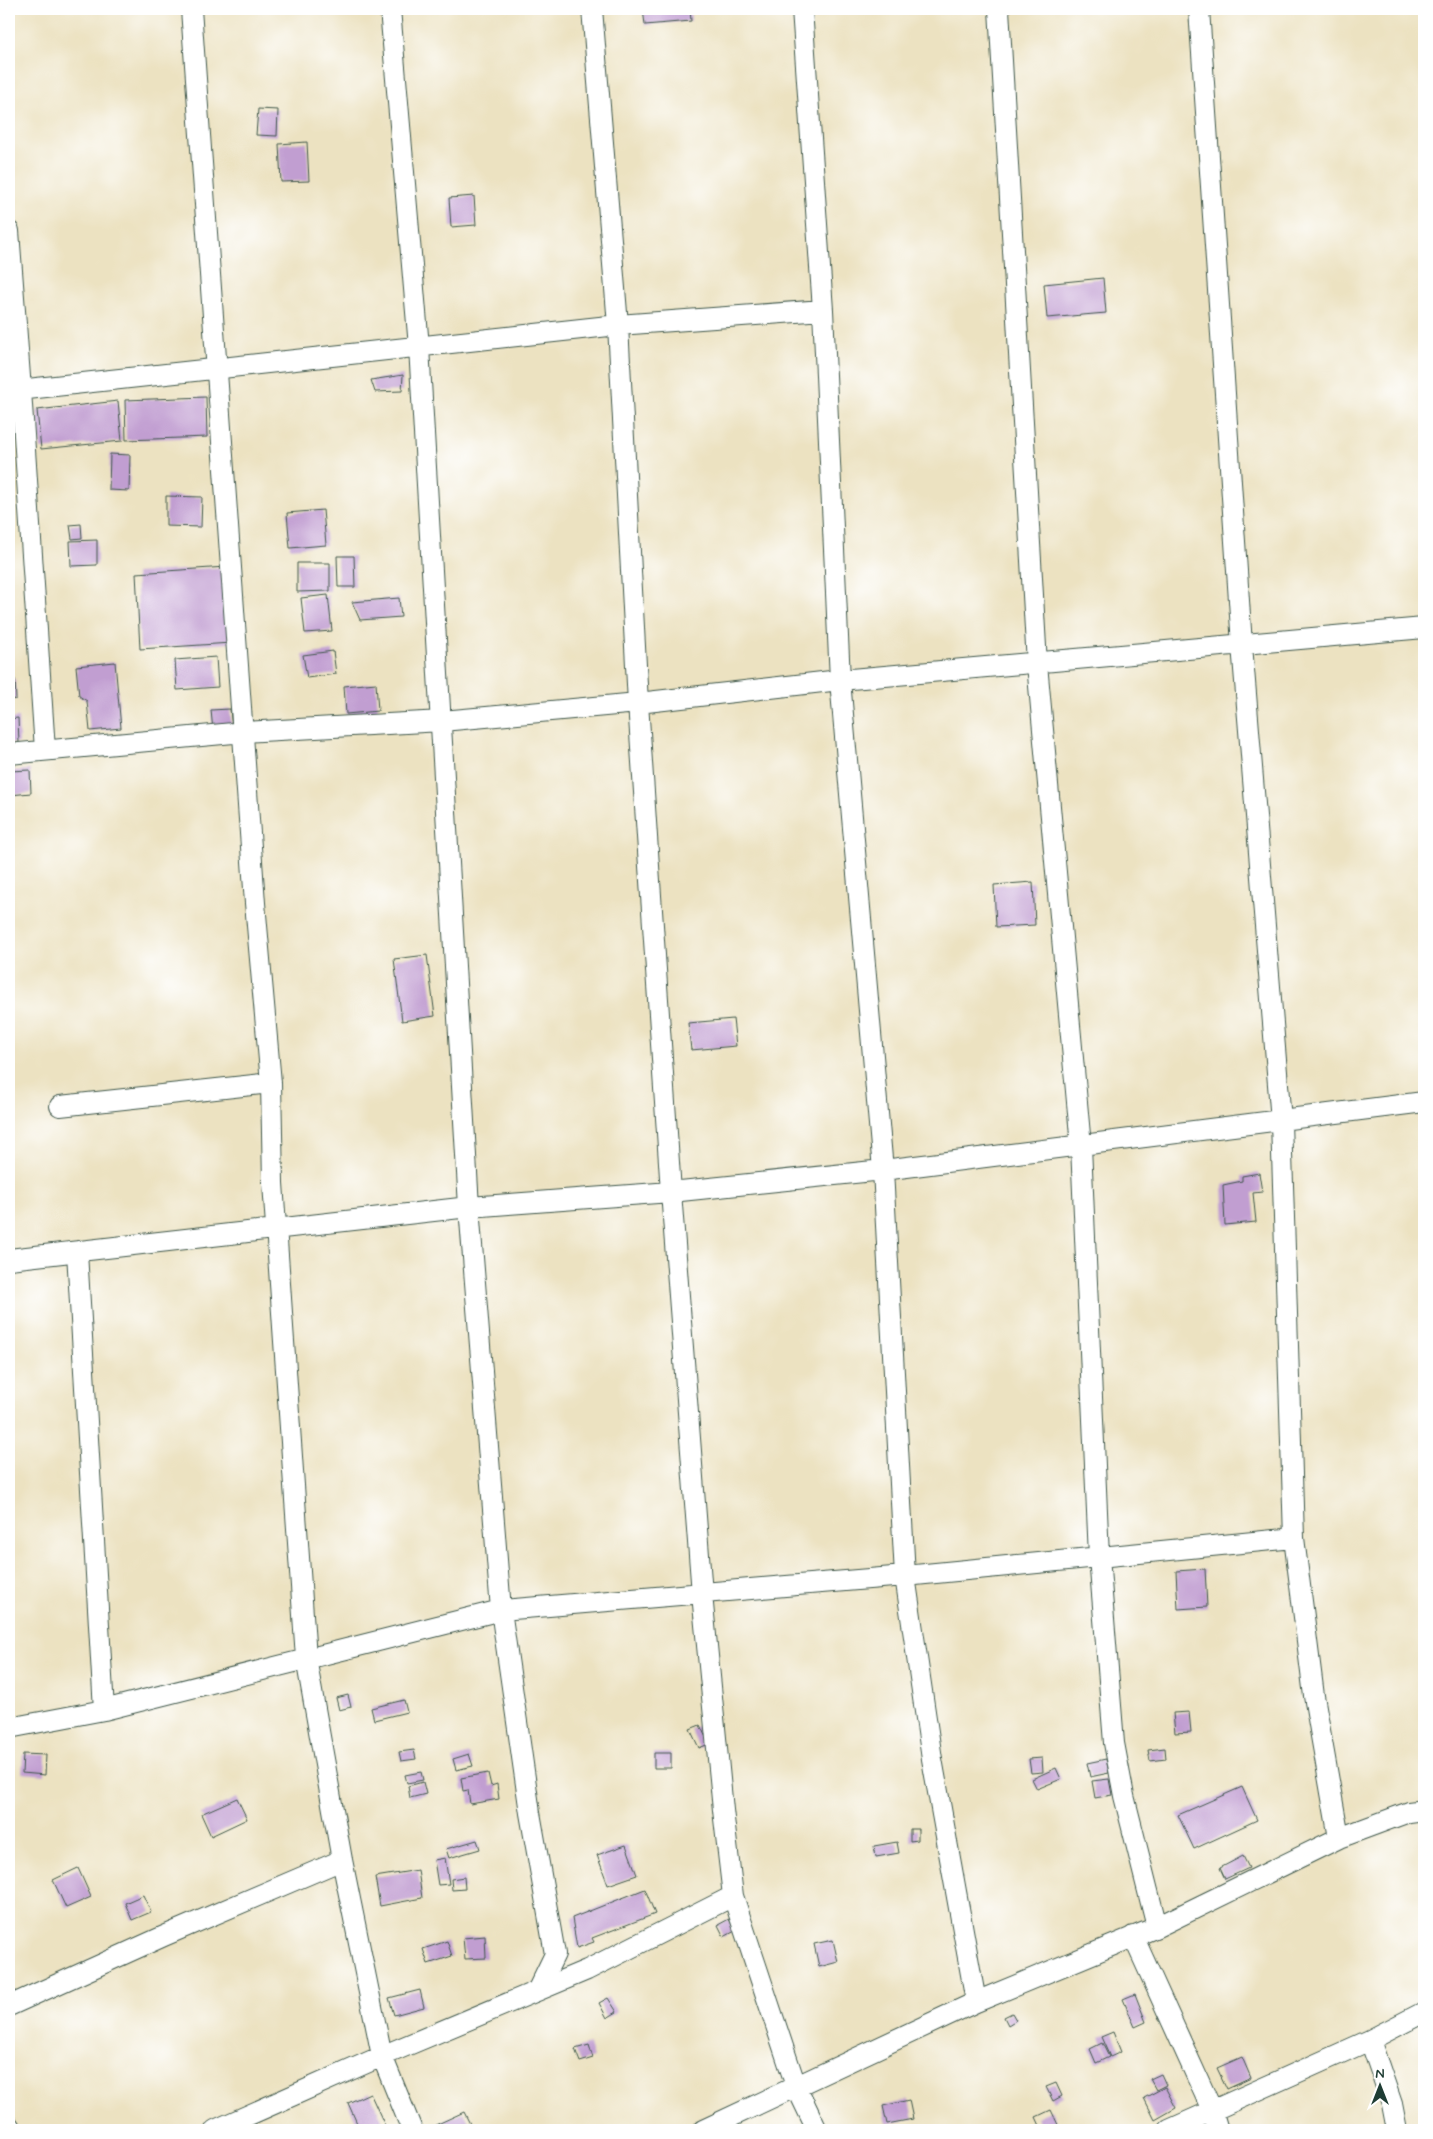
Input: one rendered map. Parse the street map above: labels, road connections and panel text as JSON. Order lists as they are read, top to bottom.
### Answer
{
  "north": "top"
}
